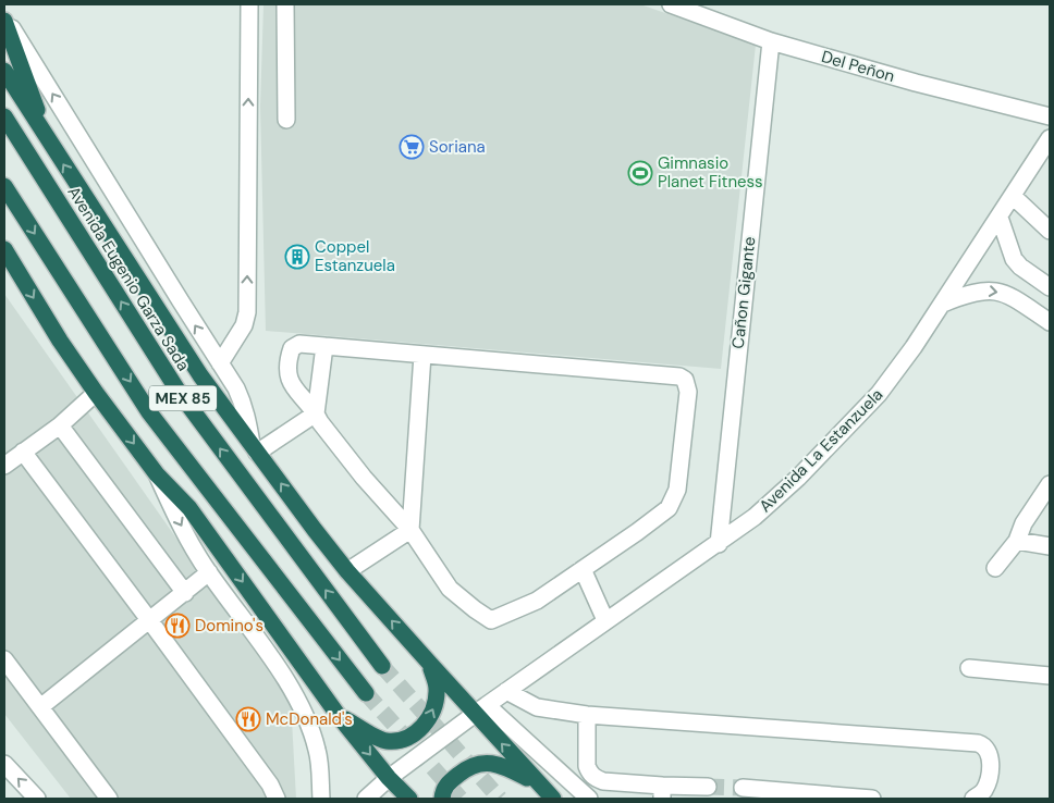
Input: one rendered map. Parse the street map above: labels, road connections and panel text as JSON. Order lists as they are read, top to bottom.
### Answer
{
  "streets": {
    "highway": ["Avenida Eugenio Garza Sada", "MEX 85"],
    "street": ["Del Peñon", "Cañon Gigante", "Avenida La Estanzuela"]
  },
  "crossings": [
    ["Del Peñon", "Cañon Gigante"],
    ["Cañon Gigante", "Avenida La Estanzuela"]
  ],
  "places": {
    "supermarket": ["Soriana"],
    "sports": ["Gimnasio Planet Fitness"],
    "building": ["Coppel Estanzuela"],
    "restaurant": ["Domino's", "McDonald's"]
  }
}
